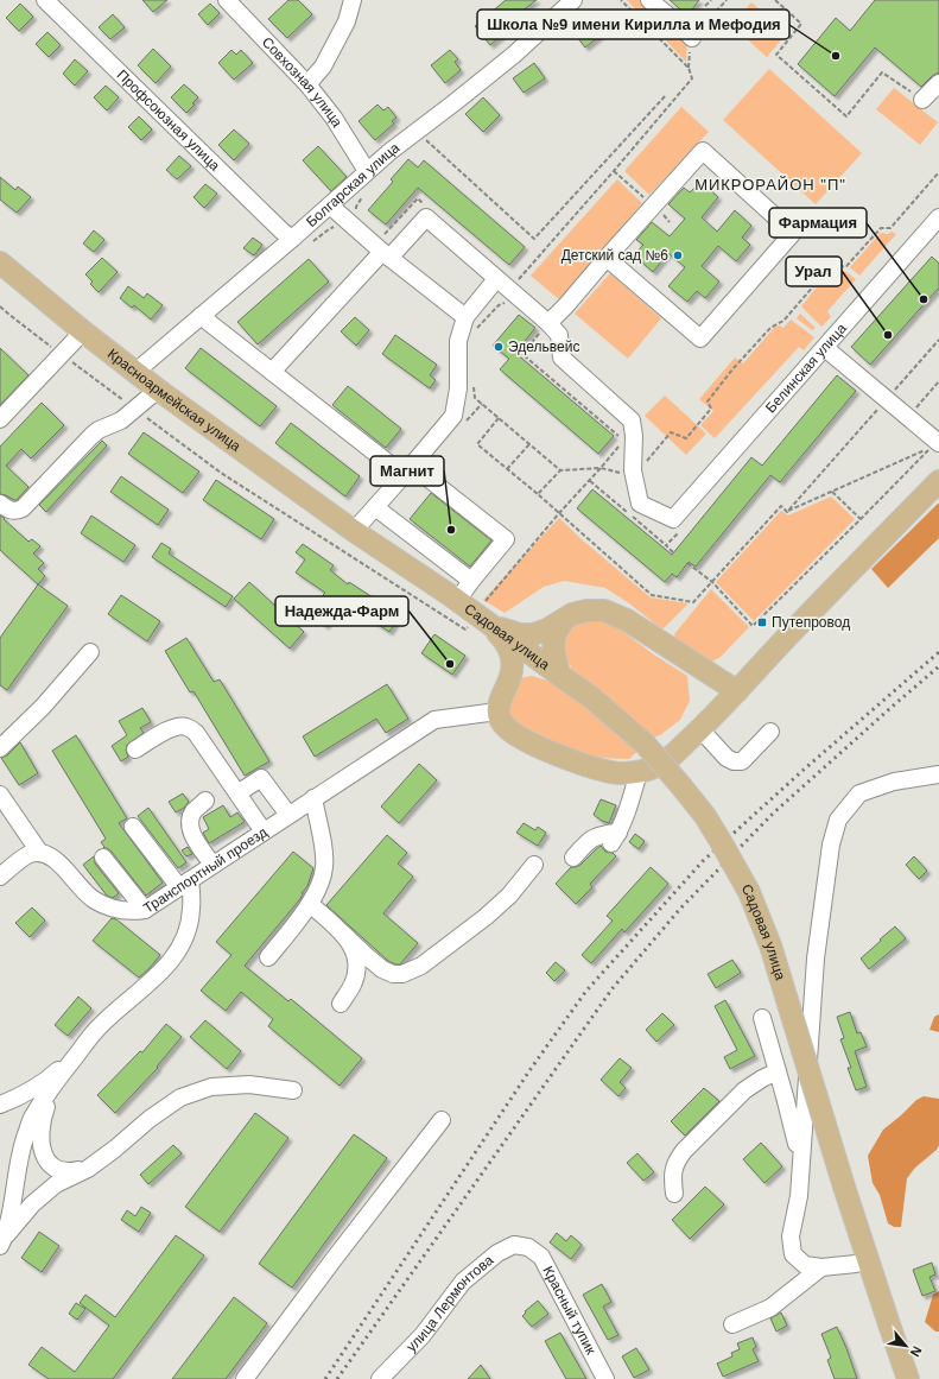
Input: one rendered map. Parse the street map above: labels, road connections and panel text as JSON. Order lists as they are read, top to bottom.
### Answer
{
  "streets": {
    "main road": ["Красноармейская улица", "Садовая улица"],
    "street": [
      "Совхозная улица",
      "Профсоюзная улица",
      "Болгарская улица",
      "Белинская улица",
      "Транспортный проезд",
      "улица Лермонтова",
      "Красный тупик"
    ]
  },
  "crossings": [
    ["Совхозная улица", "Болгарская улица"],
    ["Профсоюзная улица", "Болгарская улица"],
    ["Болгарская улица", "Красноармейская улица"],
    ["Красноармейская улица", "Садовая улица"],
    ["улица Лермонтова", "Красный тупик"]
  ],
  "districts": ["МИКРОРАЙОН \"П\""],
  "places": {
    "other": [
      "Школа №9 имени Кирилла и Мефодия",
      "Детский сад №6",
      "Фармация",
      "Урал",
      "Эдельвейс",
      "Магнит",
      "Надежда-Фарм"
    ],
    "transit": ["Путепровод"]
  },
  "north": "bottom right"
}
